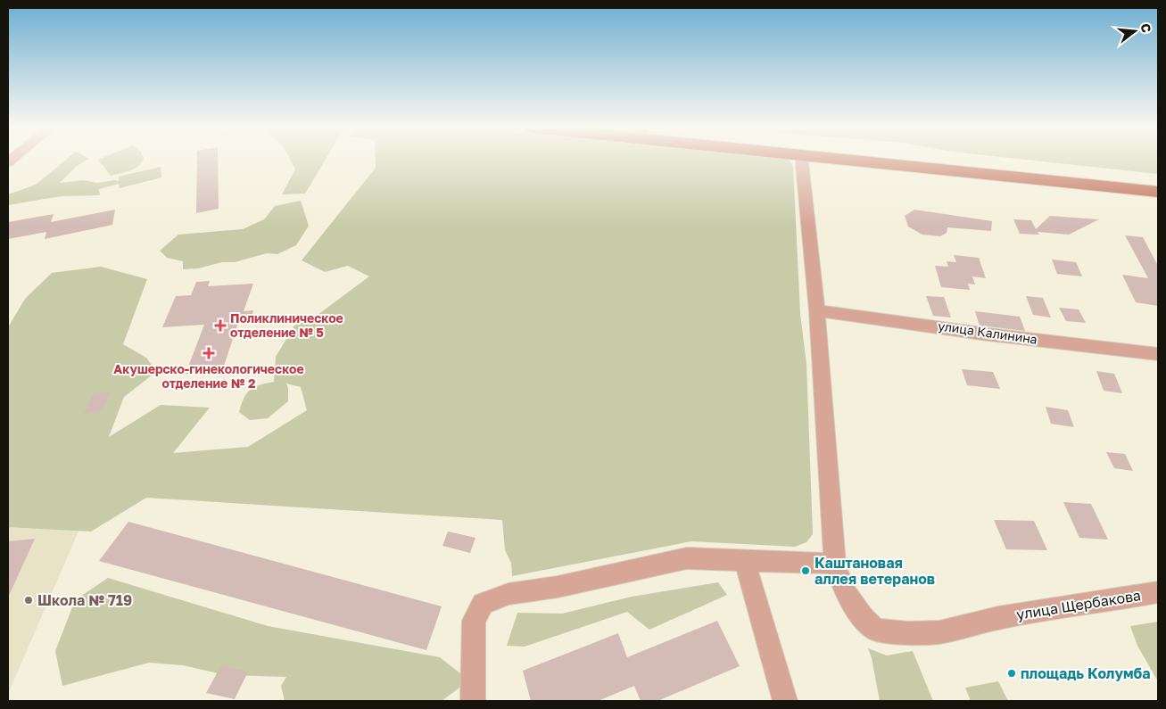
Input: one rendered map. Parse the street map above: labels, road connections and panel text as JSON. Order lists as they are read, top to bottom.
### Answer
{
  "streets": {
    "street": ["улица Калинина", "улица Щербакова"]
  },
  "crossings": [
    ["улица Калинина", "улица Щербакова"]
  ],
  "places": {
    "health": ["Поликлиническое отделение № 5", "Акушерско-гинекологическое отделение № 2"],
    "other": ["Каштановая аллея ветеранов", "Школа № 719", "площадь Колумба"]
  },
  "north": "right"
}
